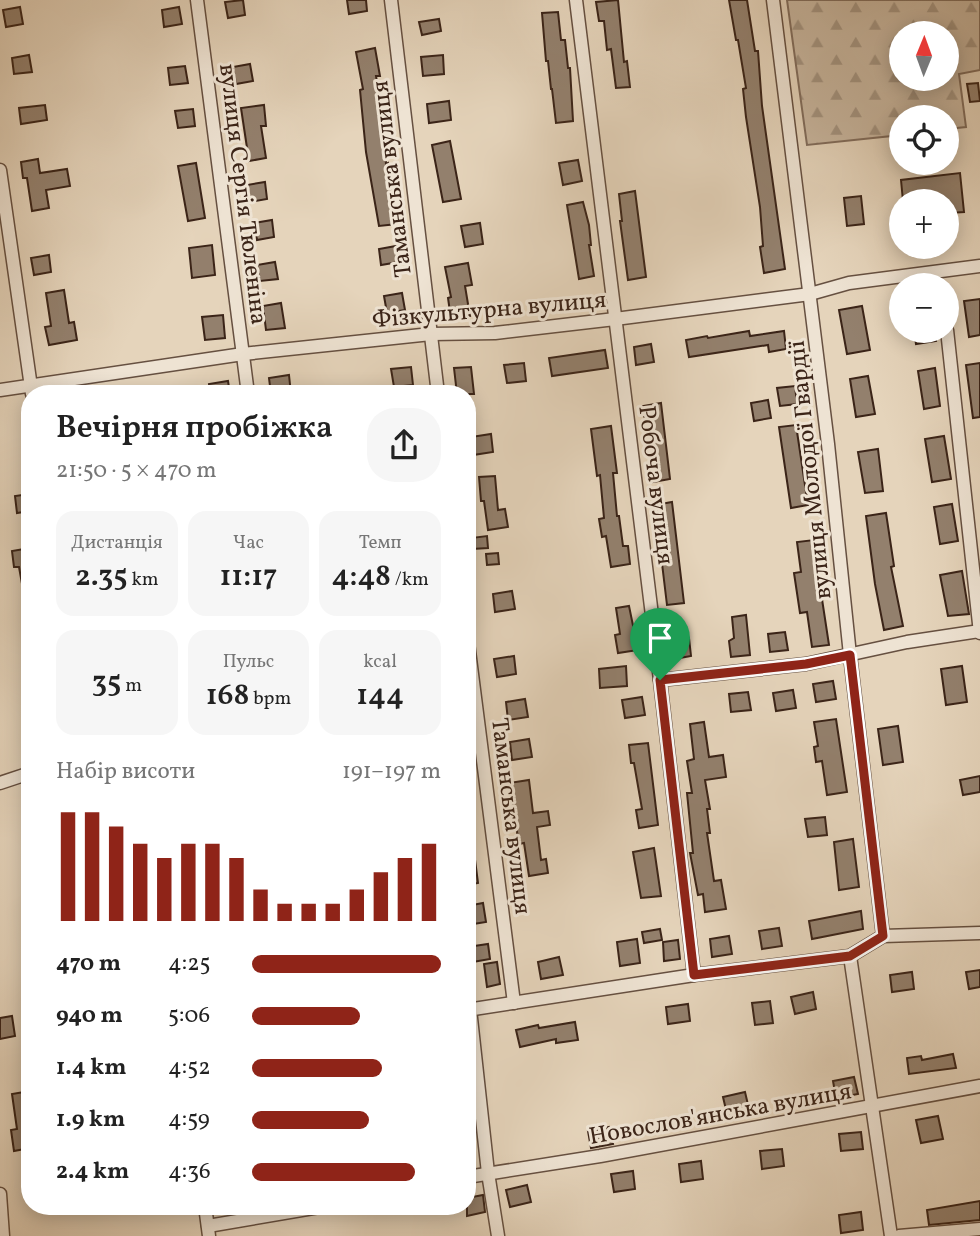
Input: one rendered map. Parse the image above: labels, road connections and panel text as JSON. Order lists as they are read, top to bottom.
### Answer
{
  "streets": {
    "street": [
      "Таманська вулиця",
      "вулиця Сергія Тюленіна",
      "Фізкультурна вулиця",
      "вулиця Молодої Гвардії",
      "Робоча вулиця",
      "Новослов'янська вулиця"
    ]
  },
  "crossings": [
    ["Таманська вулиця", "Фізкультурна вулиця"],
    ["вулиця Сергія Тюленіна", "Фізкультурна вулиця"],
    ["Фізкультурна вулиця", "вулиця Молодої Гвардії"],
    ["Фізкультурна вулиця", "Робоча вулиця"]
  ],
  "north": "top",
  "page": {
    "map_buttons": ["+", "−"],
    "heading": ["Вечірня пробіжка", "21:50 · 5 × 470 m"],
    "stats": [
      ["Дистанція", "2.35 km"],
      ["Час", "11:17"],
      ["Темп", "4:48 /km"],
      ["35 m"],
      ["Пульс", "168 bpm"],
      ["kcal", "144"]
    ],
    "chart": ["Набір висоти", "191–197 m"],
    "list": [
      {
        "name": "470 m",
        "note": "4:25"
      },
      {
        "name": "940 m",
        "note": "5:06"
      },
      {
        "name": "1.4 km",
        "note": "4:52"
      },
      {
        "name": "1.9 km",
        "note": "4:59"
      },
      {
        "name": "2.4 km",
        "note": "4:36"
      }
    ]
  }
}
